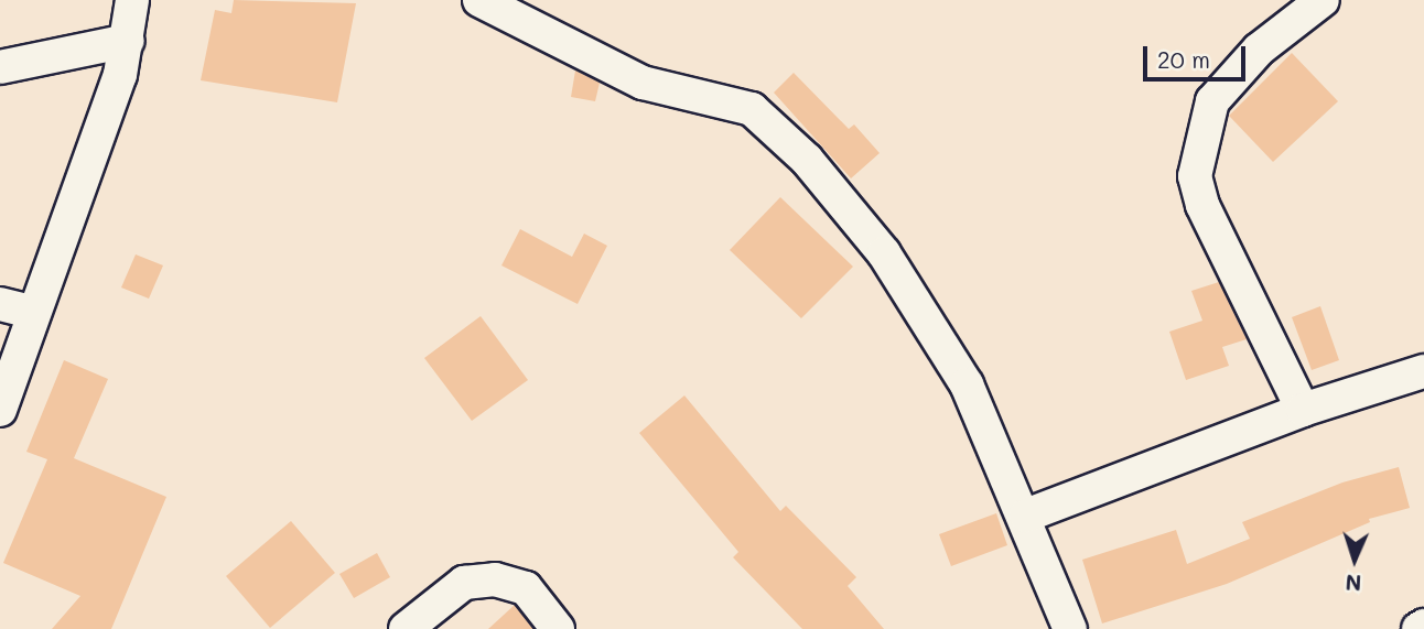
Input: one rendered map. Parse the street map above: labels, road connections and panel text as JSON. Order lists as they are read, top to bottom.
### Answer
{
  "scale_bar": "20 m",
  "north": "bottom"
}
